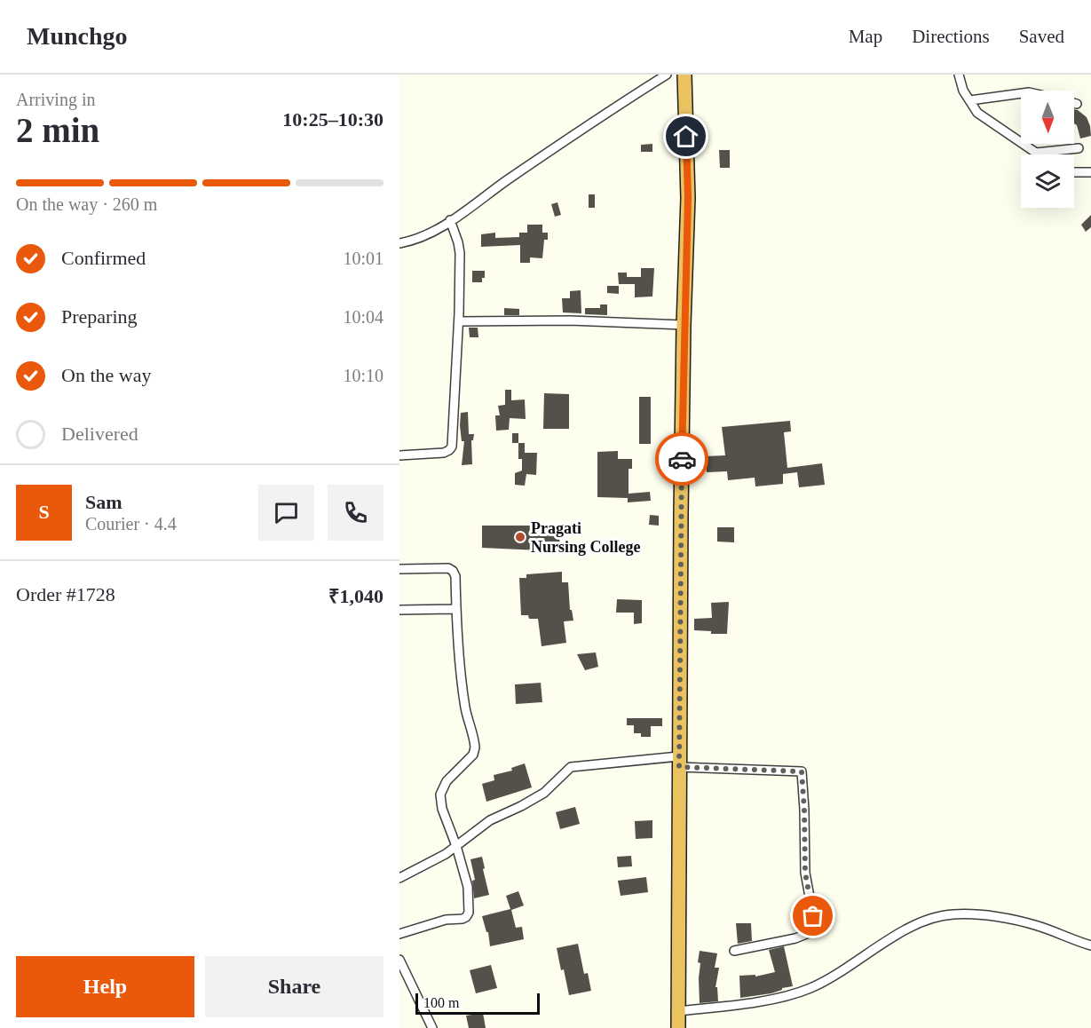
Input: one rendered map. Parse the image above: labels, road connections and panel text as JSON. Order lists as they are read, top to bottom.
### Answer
{
  "places": ["Pragati Nursing College"],
  "scale_bar": "100 m",
  "north": "bottom",
  "page": {
    "header": "Munchgo",
    "nav": ["Map", "Directions", "Saved"],
    "heading": ["2 min", "Arriving in", "10:25–10:30"],
    "panel": [
      "Sam",
      "Courier · 4.4",
      "Order #1728",
      "₹1,040"
    ],
    "bar": "On the way · 260 m",
    "list": [
      ["Confirmed", "10:01"],
      ["Preparing", "10:04"],
      ["On the way", "10:10"],
      "Delivered"
    ],
    "round": "S",
    "buttons": ["Help", "Share"],
    "scale": "100 m"
  }
}
